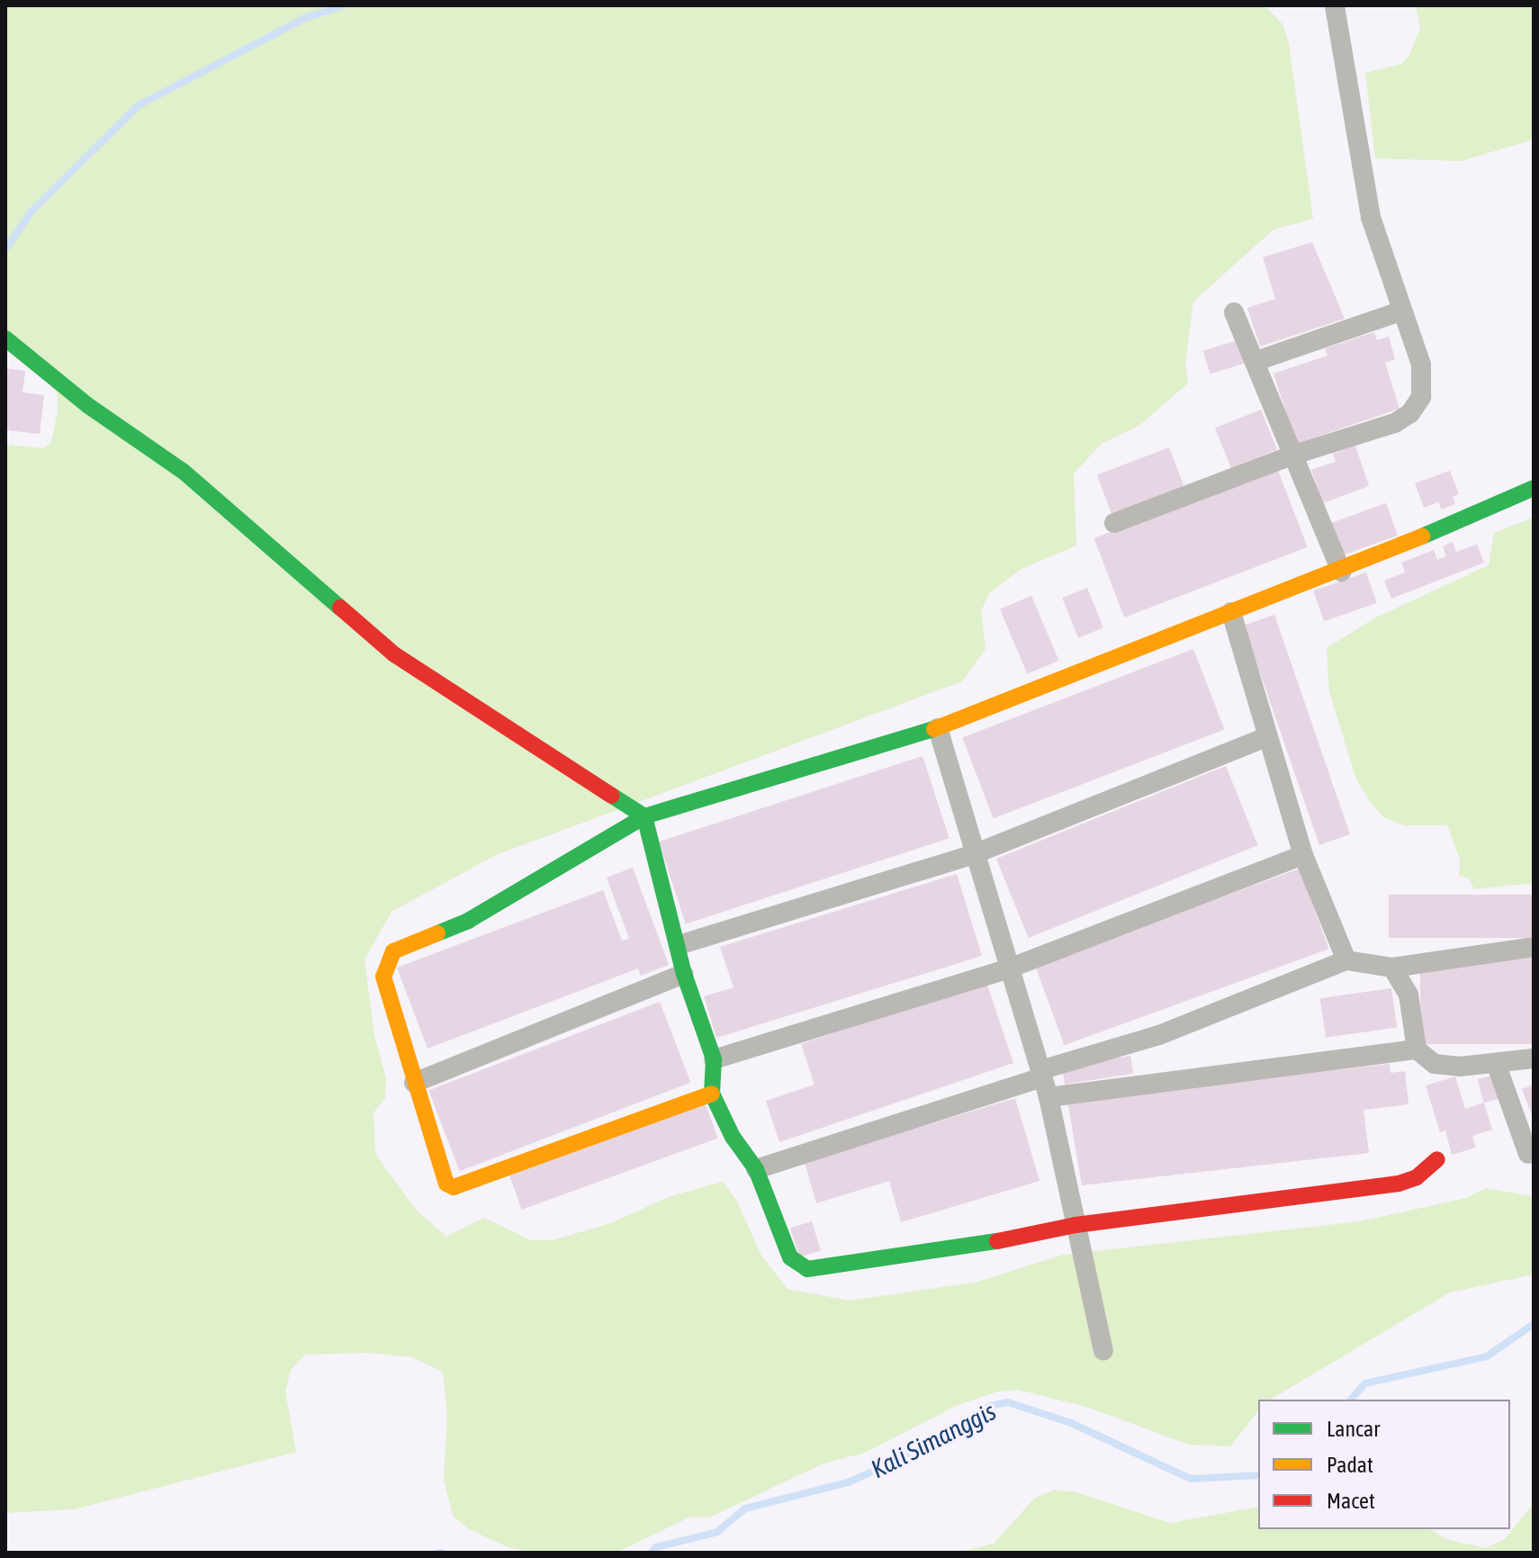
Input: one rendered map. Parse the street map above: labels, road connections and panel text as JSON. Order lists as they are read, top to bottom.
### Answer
{
  "water": ["Kali Simanggis"],
  "legend": ["Lancar", "Padat", "Macet"]
}
